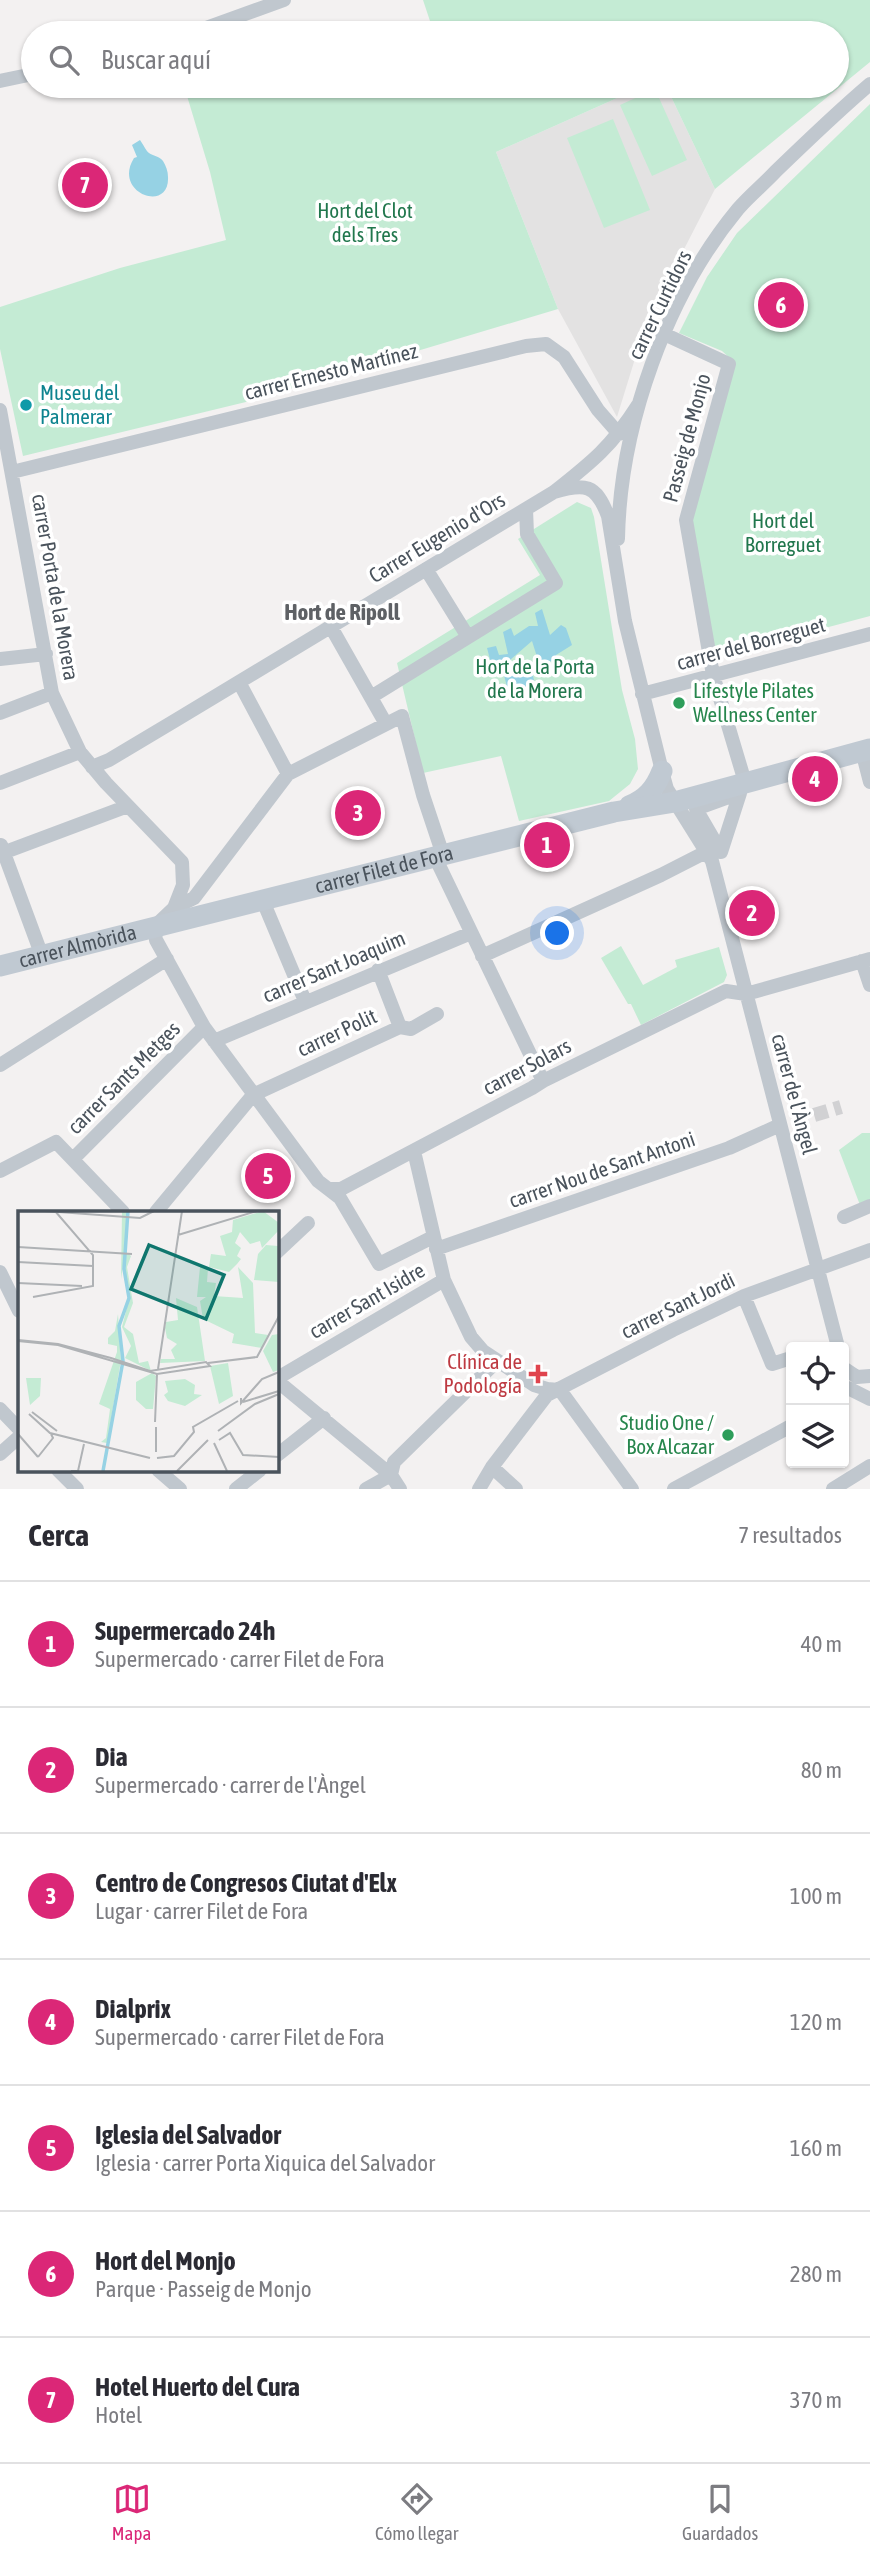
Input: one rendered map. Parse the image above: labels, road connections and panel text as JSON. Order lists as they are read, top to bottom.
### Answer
{
  "streets": {
    "street": [
      "carrer Curtidors",
      "carrer Ernesto Martínez",
      "Passeig de Monjo",
      "Carrer Eugenio d'Ors",
      "carrer Porta de la Morera",
      "carrer del Borreguet",
      "carrer Filet de Fora",
      "carrer Almòrida",
      "carrer Sant Joaquim",
      "carrer Polit",
      "carrer Solars",
      "carrer Sants Metges",
      "carrer de l'Àngel",
      "carrer Nou de Sant Antoni",
      "carrer Sant Isidre",
      "carrer Sant Jordi"
    ]
  },
  "crossings": [
    ["carrer Curtidors", "Passeig de Monjo"],
    ["carrer Curtidors", "Carrer Eugenio d'Ors"],
    ["carrer Curtidors", "carrer del Borreguet"],
    ["carrer Curtidors", "carrer Filet de Fora"],
    ["carrer Curtidors", "carrer de l'Àngel"],
    ["carrer Ernesto Martínez", "Carrer Eugenio d'Ors"],
    ["carrer Ernesto Martínez", "carrer Porta de la Morera"],
    ["Passeig de Monjo", "carrer del Borreguet"],
    ["Carrer Eugenio d'Ors", "carrer Porta de la Morera"],
    ["carrer Filet de Fora", "carrer Almòrida"],
    ["carrer Solars", "carrer de l'Àngel"],
    ["carrer Solars", "carrer Nou de Sant Antoni"],
    ["carrer de l'Àngel", "carrer Nou de Sant Antoni"],
    ["carrer de l'Àngel", "carrer Sant Jordi"]
  ],
  "districts": ["Hort de Ripoll"],
  "parks": ["Hort del Clot dels Tres", "Hort del Borreguet", "Hort de la Porta de la Morera"],
  "places": {
    "other": ["Museu del Palmerar", "Lifestyle Pilates Wellness Center", "Studio One / Box Alcazar"],
    "health": ["Clínica de Podología"]
  },
  "page": {
    "search": "Buscar aquí",
    "pins": [
      "7",
      "6",
      "4",
      "3",
      "1",
      "2",
      "5"
    ],
    "heading": ["Cerca", "7 resultados"],
    "list": [
      {
        "mark": "1",
        "name": "Supermercado 24h",
        "note": "Supermercado · carrer Filet de Fora",
        "value": "40 m"
      },
      {
        "mark": "2",
        "name": "Dia",
        "note": "Supermercado · carrer de l'Àngel",
        "value": "80 m"
      },
      {
        "mark": "3",
        "name": "Centro de Congresos Ciutat d'Elx",
        "note": "Lugar · carrer Filet de Fora",
        "value": "100 m"
      },
      {
        "mark": "4",
        "name": "Dialprix",
        "note": "Supermercado · carrer Filet de Fora",
        "value": "120 m"
      },
      {
        "mark": "5",
        "name": "Iglesia del Salvador",
        "note": "Iglesia · carrer Porta Xiquica del Salvador",
        "value": "160 m"
      },
      {
        "mark": "6",
        "name": "Hort del Monjo",
        "note": "Parque · Passeig de Monjo",
        "value": "280 m"
      },
      {
        "mark": "7",
        "name": "Hotel Huerto del Cura",
        "note": "Hotel",
        "value": "370 m"
      }
    ],
    "nav": ["Mapa", "Cómo llegar", "Guardados"]
  }
}
